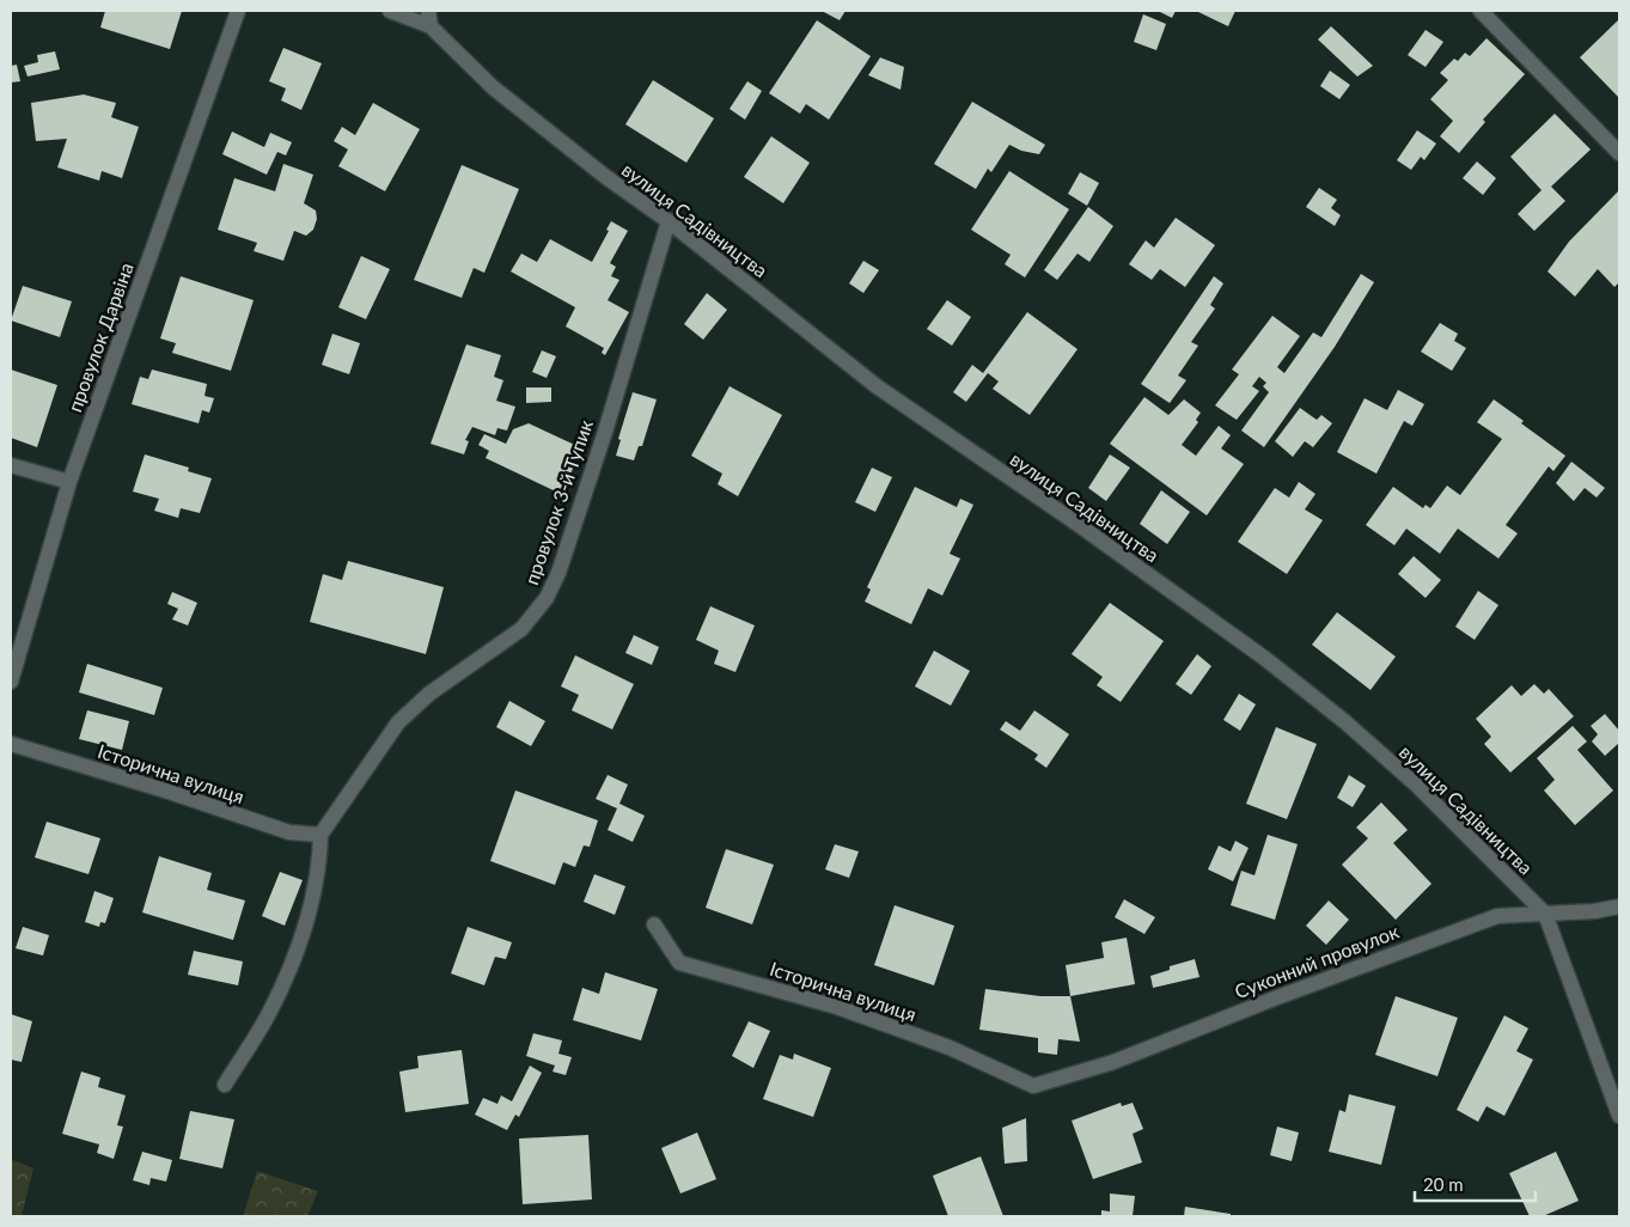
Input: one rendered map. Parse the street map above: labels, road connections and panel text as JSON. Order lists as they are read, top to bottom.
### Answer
{
  "streets": {
    "street": [
      "вулиця Садівництва",
      "провулок Дарвіна",
      "провулок 3-й Тупик",
      "Історична вулиця",
      "Суконний провулок"
    ]
  },
  "crossings": [
    ["вулиця Садівництва", "провулок 3-й Тупик"],
    ["вулиця Садівництва", "Суконний провулок"],
    ["провулок 3-й Тупик", "Історична вулиця"],
    ["Історична вулиця", "Суконний провулок"]
  ],
  "scale_bar": "20 m"
}
